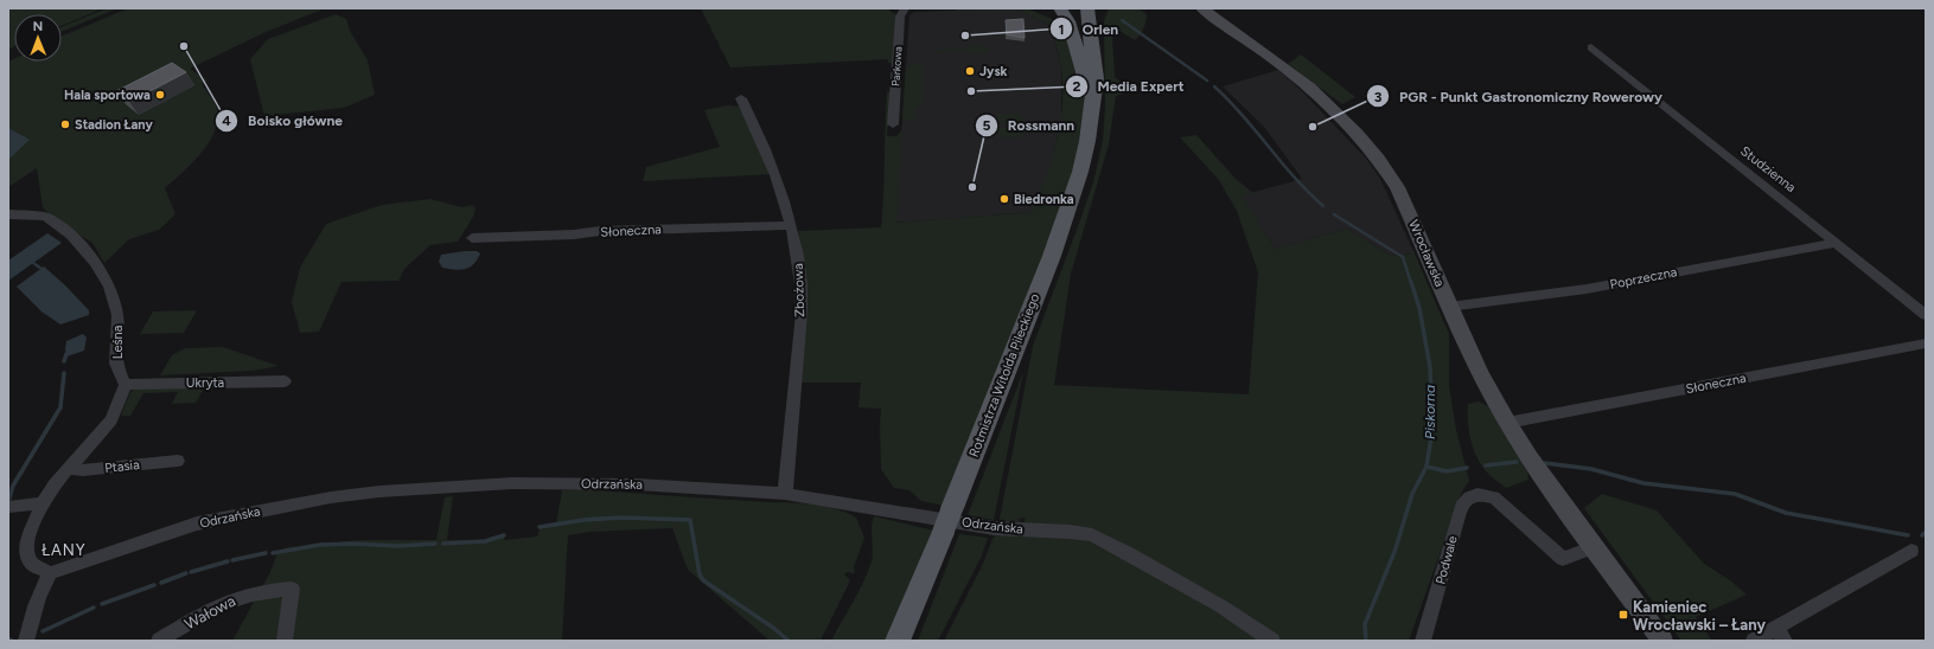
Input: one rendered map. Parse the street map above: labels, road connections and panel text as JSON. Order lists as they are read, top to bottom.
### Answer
{
  "streets": {
    "main road": ["Wrocławska", "Rotmistrza Witolda Pileckiego"],
    "street": [
      "Parkowa",
      "Studzienna",
      "Słoneczna",
      "Poprzeczna",
      "Zbożowa",
      "Leśna",
      "Ukryta",
      "Ptasia",
      "Odrzańska",
      "Podwale",
      "Wałowa"
    ]
  },
  "crossings": [
    ["Studzienna", "Poprzeczna"],
    ["Słoneczna", "Wrocławska"],
    ["Słoneczna", "Zbożowa"],
    ["Wrocławska", "Poprzeczna"],
    ["Wrocławska", "Podwale"],
    ["Zbożowa", "Odrzańska"],
    ["Leśna", "Ukryta"]
  ],
  "districts": ["ŁANY"],
  "water": ["Piskorna"],
  "places": {
    "other": [
      "Orlen",
      "Boisko główne",
      "Jysk",
      "Media Expert",
      "Hala sportowa",
      "Stadion Łany",
      "PGR - Punkt Gastronomiczny Rowerowy",
      "Rossmann",
      "Biedronka"
    ],
    "transit": ["Kamieniec Wrocławski – Łany"]
  },
  "north": "top"
}
